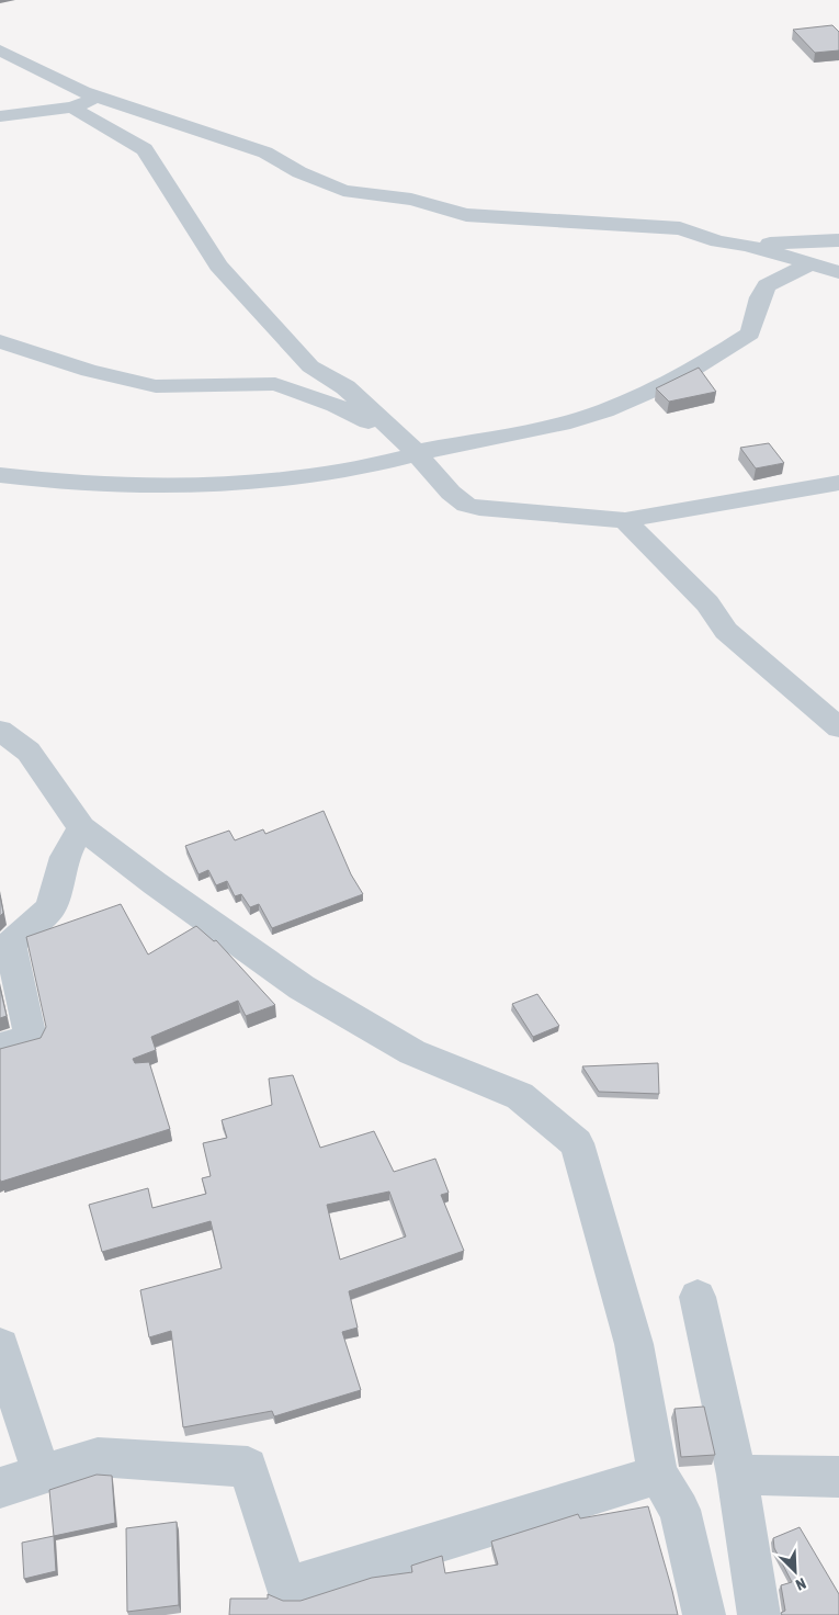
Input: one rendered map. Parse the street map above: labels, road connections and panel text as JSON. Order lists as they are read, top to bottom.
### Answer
{
  "north": "bottom right"
}
